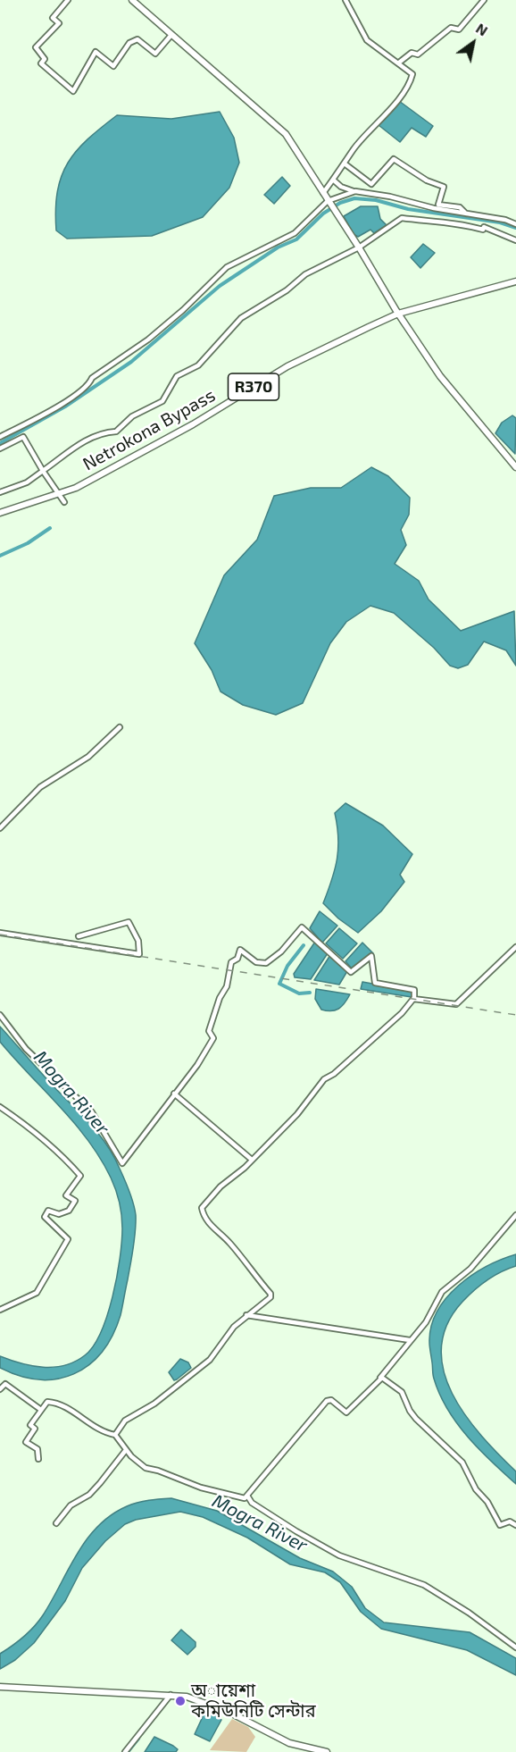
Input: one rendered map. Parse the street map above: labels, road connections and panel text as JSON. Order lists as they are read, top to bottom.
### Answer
{
  "streets": {
    "main road": ["R370", "Netrokona Bypass"]
  },
  "water": ["Mogra River"],
  "places": ["অায়েশা কমিউনিটি সেন্টার"],
  "north": "top right"
}
